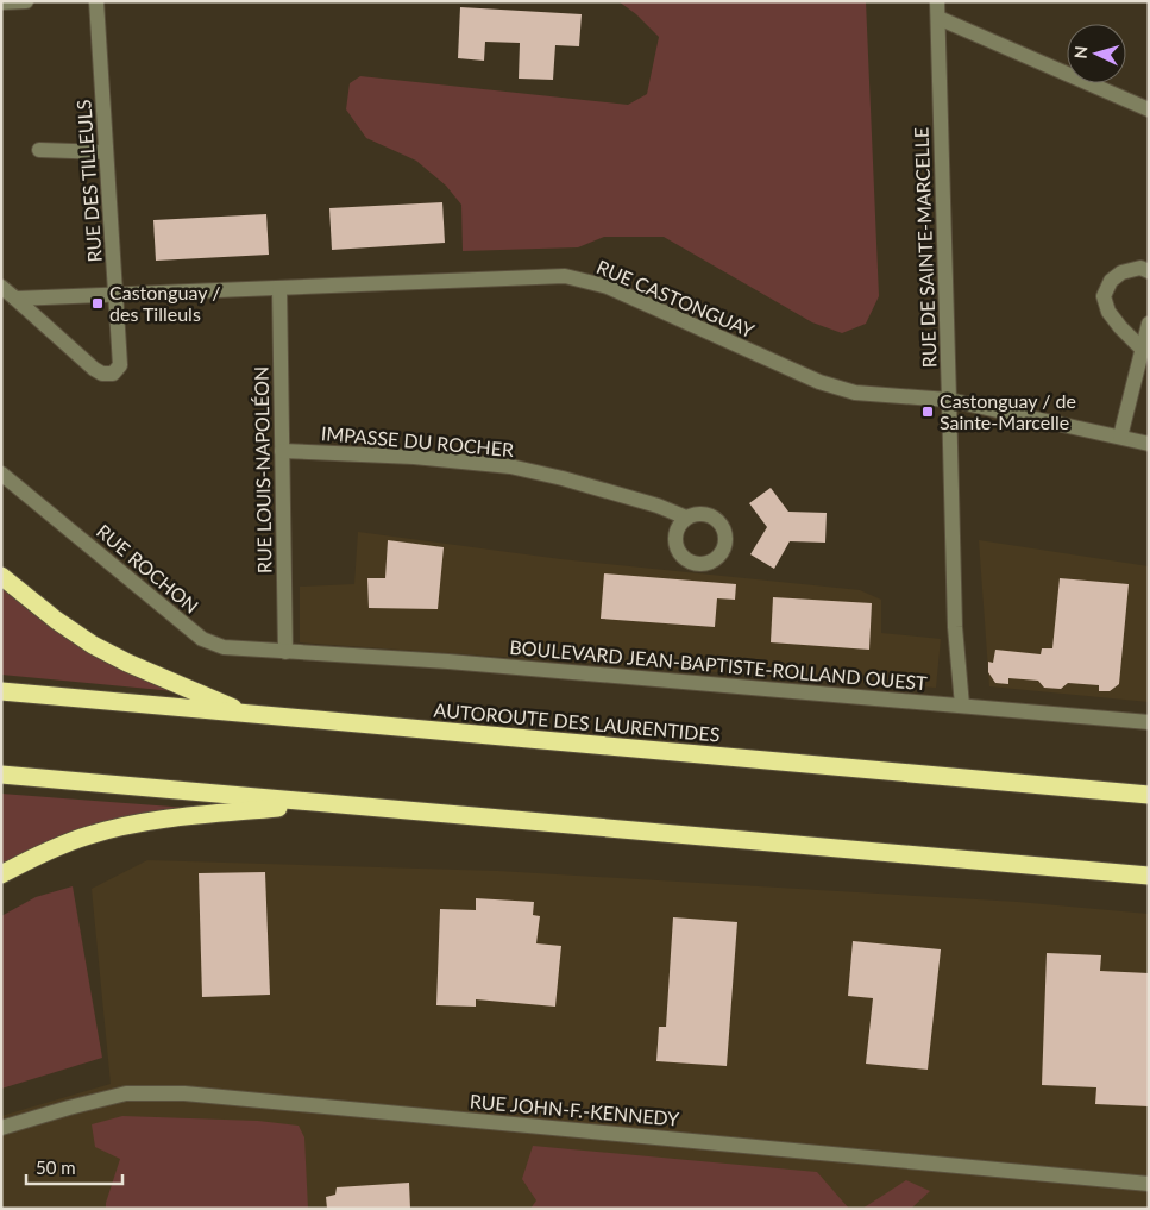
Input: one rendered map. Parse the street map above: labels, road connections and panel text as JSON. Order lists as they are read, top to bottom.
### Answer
{
  "streets": {
    "highway": ["AUTOROUTE DES LAURENTIDES"],
    "street": [
      "RUE DES TILLEULS",
      "RUE DE SAINTE-MARCELLE",
      "RUE CASTONGUAY",
      "IMPASSE DU ROCHER",
      "RUE LOUIS-NAPOLÉON",
      "RUE ROCHON",
      "BOULEVARD JEAN-BAPTISTE-ROLLAND OUEST",
      "RUE JOHN-F.-KENNEDY"
    ]
  },
  "crossings": [
    ["RUE DES TILLEULS", "RUE CASTONGUAY"],
    ["RUE DE SAINTE-MARCELLE", "RUE CASTONGUAY"],
    ["RUE DE SAINTE-MARCELLE", "BOULEVARD JEAN-BAPTISTE-ROLLAND OUEST"],
    ["RUE CASTONGUAY", "RUE LOUIS-NAPOLÉON"],
    ["IMPASSE DU ROCHER", "RUE LOUIS-NAPOLÉON"],
    ["RUE LOUIS-NAPOLÉON", "RUE ROCHON"],
    ["RUE LOUIS-NAPOLÉON", "BOULEVARD JEAN-BAPTISTE-ROLLAND OUEST"],
    ["RUE ROCHON", "BOULEVARD JEAN-BAPTISTE-ROLLAND OUEST"]
  ],
  "places": {
    "transit": ["Castonguay / des Tilleuls", "Castonguay / de Sainte-Marcelle"]
  },
  "scale_bar": "50 m",
  "north": "left"
}
